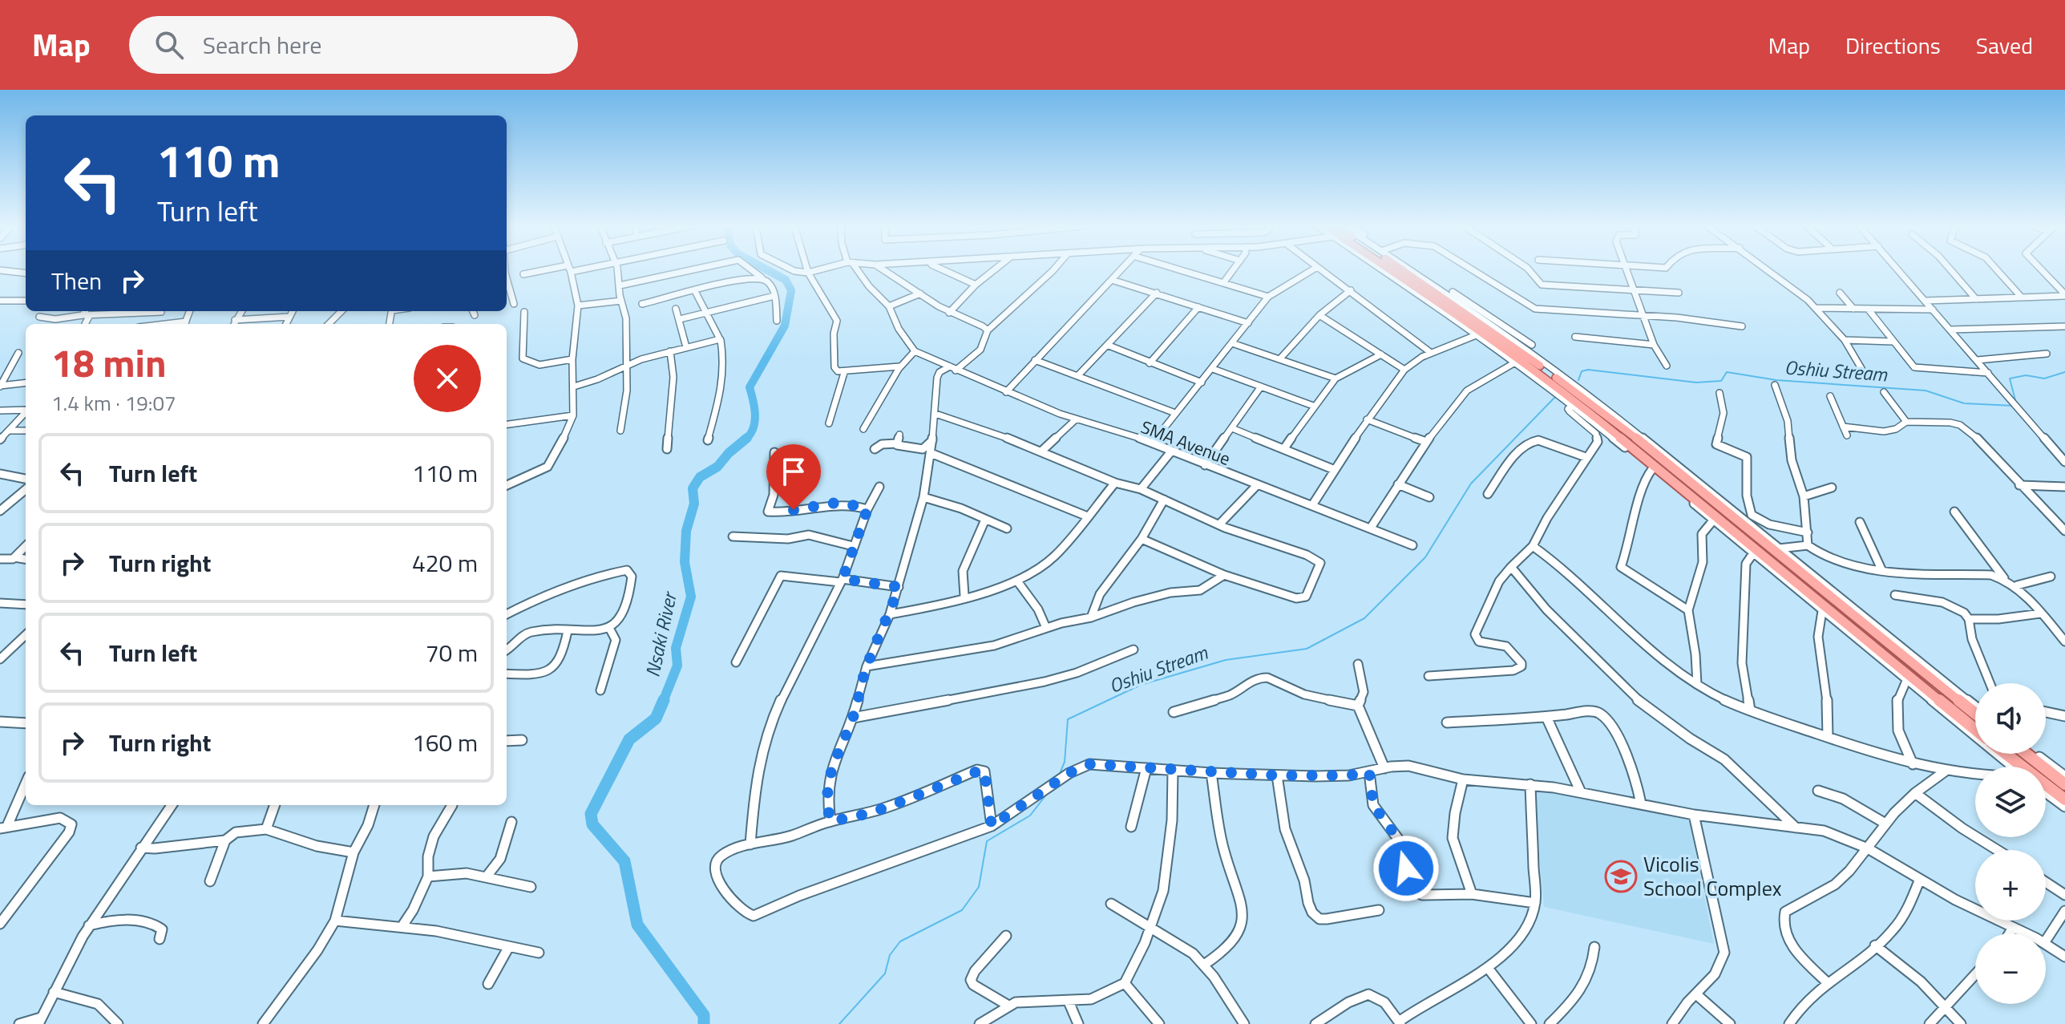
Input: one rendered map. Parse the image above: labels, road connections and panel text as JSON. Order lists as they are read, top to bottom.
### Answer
{
  "streets": {
    "street": ["SMA Avenue"]
  },
  "water": ["Oshiu Stream", "Nsaki River"],
  "places": {
    "school or university": ["Vicolis School Complex"]
  },
  "page": {
    "header": "Map",
    "search": "Search here",
    "nav": ["Map", "Directions", "Saved"],
    "turn": ["110 m", "Turn left"],
    "then": "Then",
    "heading": ["18 min", "1.4 km · 19:07"],
    "list": [
      {
        "name": "Turn left",
        "value": "110 m"
      },
      {
        "name": "Turn right",
        "value": "420 m"
      },
      {
        "name": "Turn left",
        "value": "70 m"
      },
      {
        "name": "Turn right",
        "value": "160 m"
      }
    ],
    "map_buttons": ["+", "−"]
  }
}
